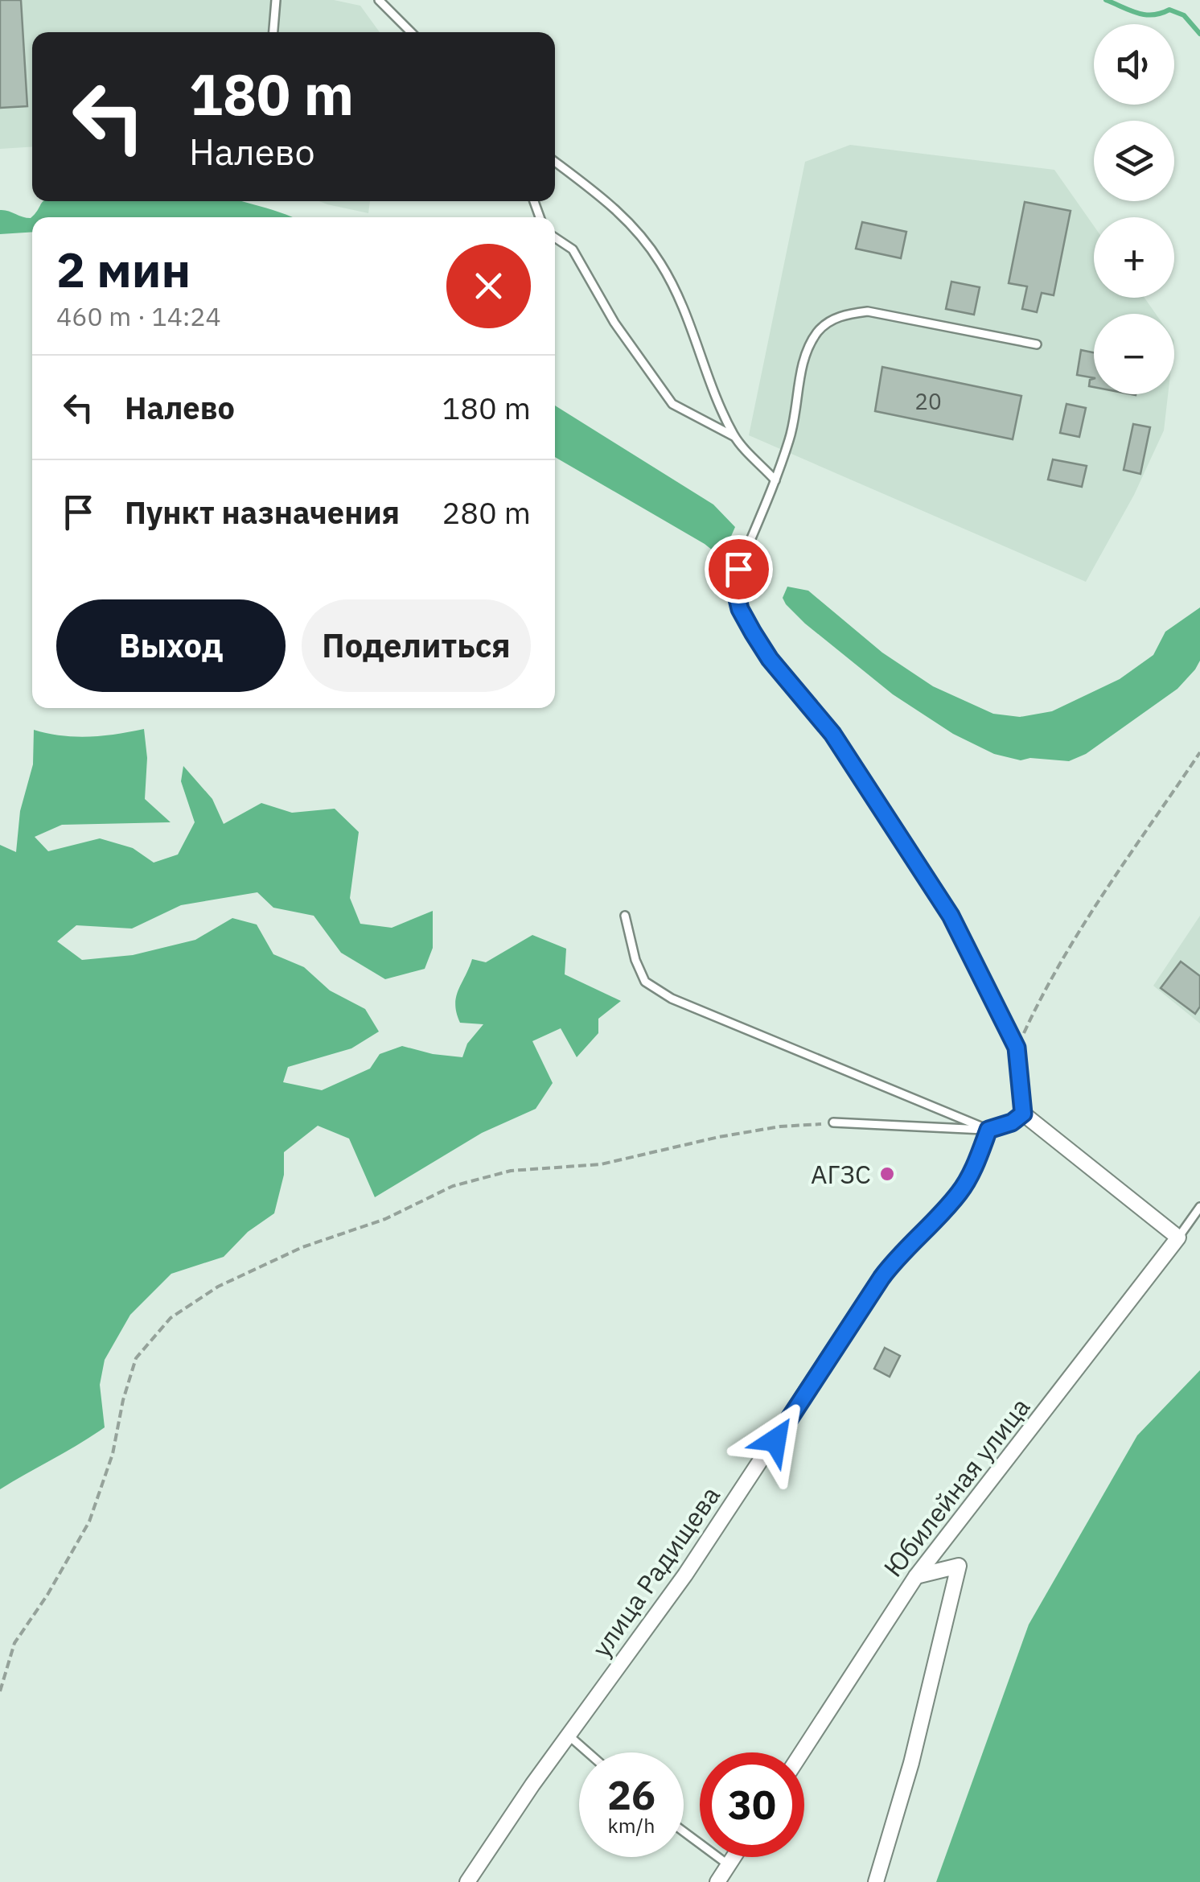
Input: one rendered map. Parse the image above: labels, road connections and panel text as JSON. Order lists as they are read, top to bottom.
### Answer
{
  "streets": {
    "street": ["Юбилейная улица", "улица Радищева"]
  },
  "places": ["АГЗС"],
  "house_numbers": ["20"],
  "page": {
    "map_buttons": ["+", "−"],
    "turn": ["180 m", "Налево"],
    "heading": ["2 мин", "460 m · 14:24"],
    "list": [
      {
        "name": "Налево",
        "value": "180 m"
      },
      {
        "name": "Пункт назначения",
        "value": "280 m"
      }
    ],
    "buttons": ["Выход", "Поделиться"],
    "speed": "26 km/h",
    "limit": "30"
  }
}
